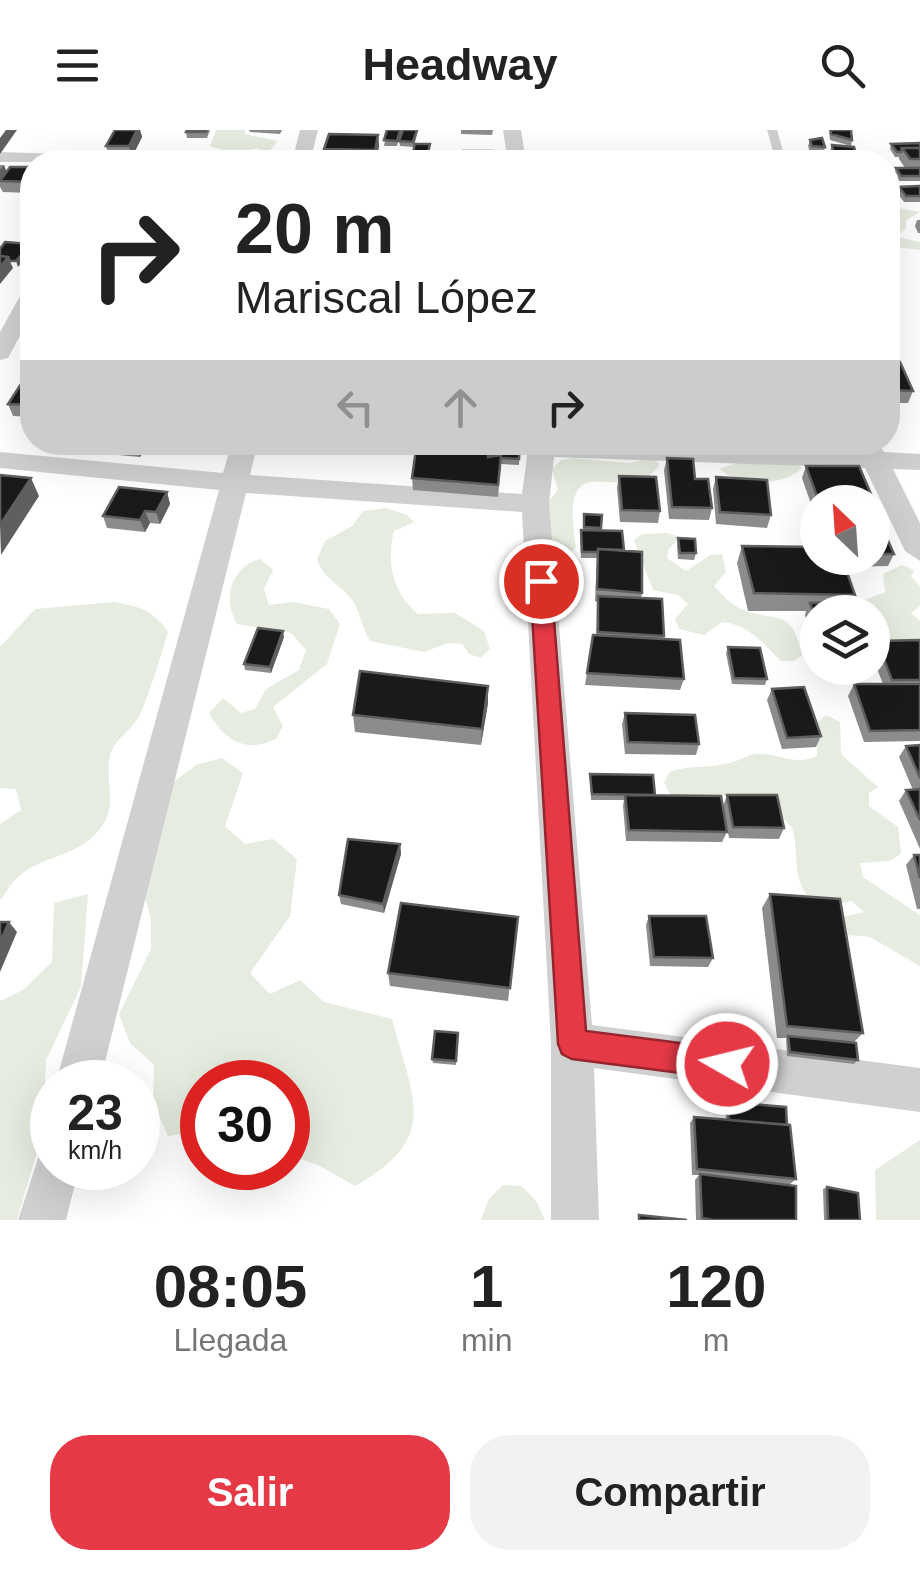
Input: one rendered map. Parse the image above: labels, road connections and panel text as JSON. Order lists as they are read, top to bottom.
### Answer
{
  "north": "top left",
  "page": {
    "header": "Headway",
    "turn": ["20 m", "Mariscal López"],
    "speed": "23 km/h",
    "limit": "30",
    "eta": [
      "08:05",
      "Llegada",
      "1",
      "min",
      "120",
      "m"
    ],
    "buttons": ["Salir", "Compartir"]
  }
}
